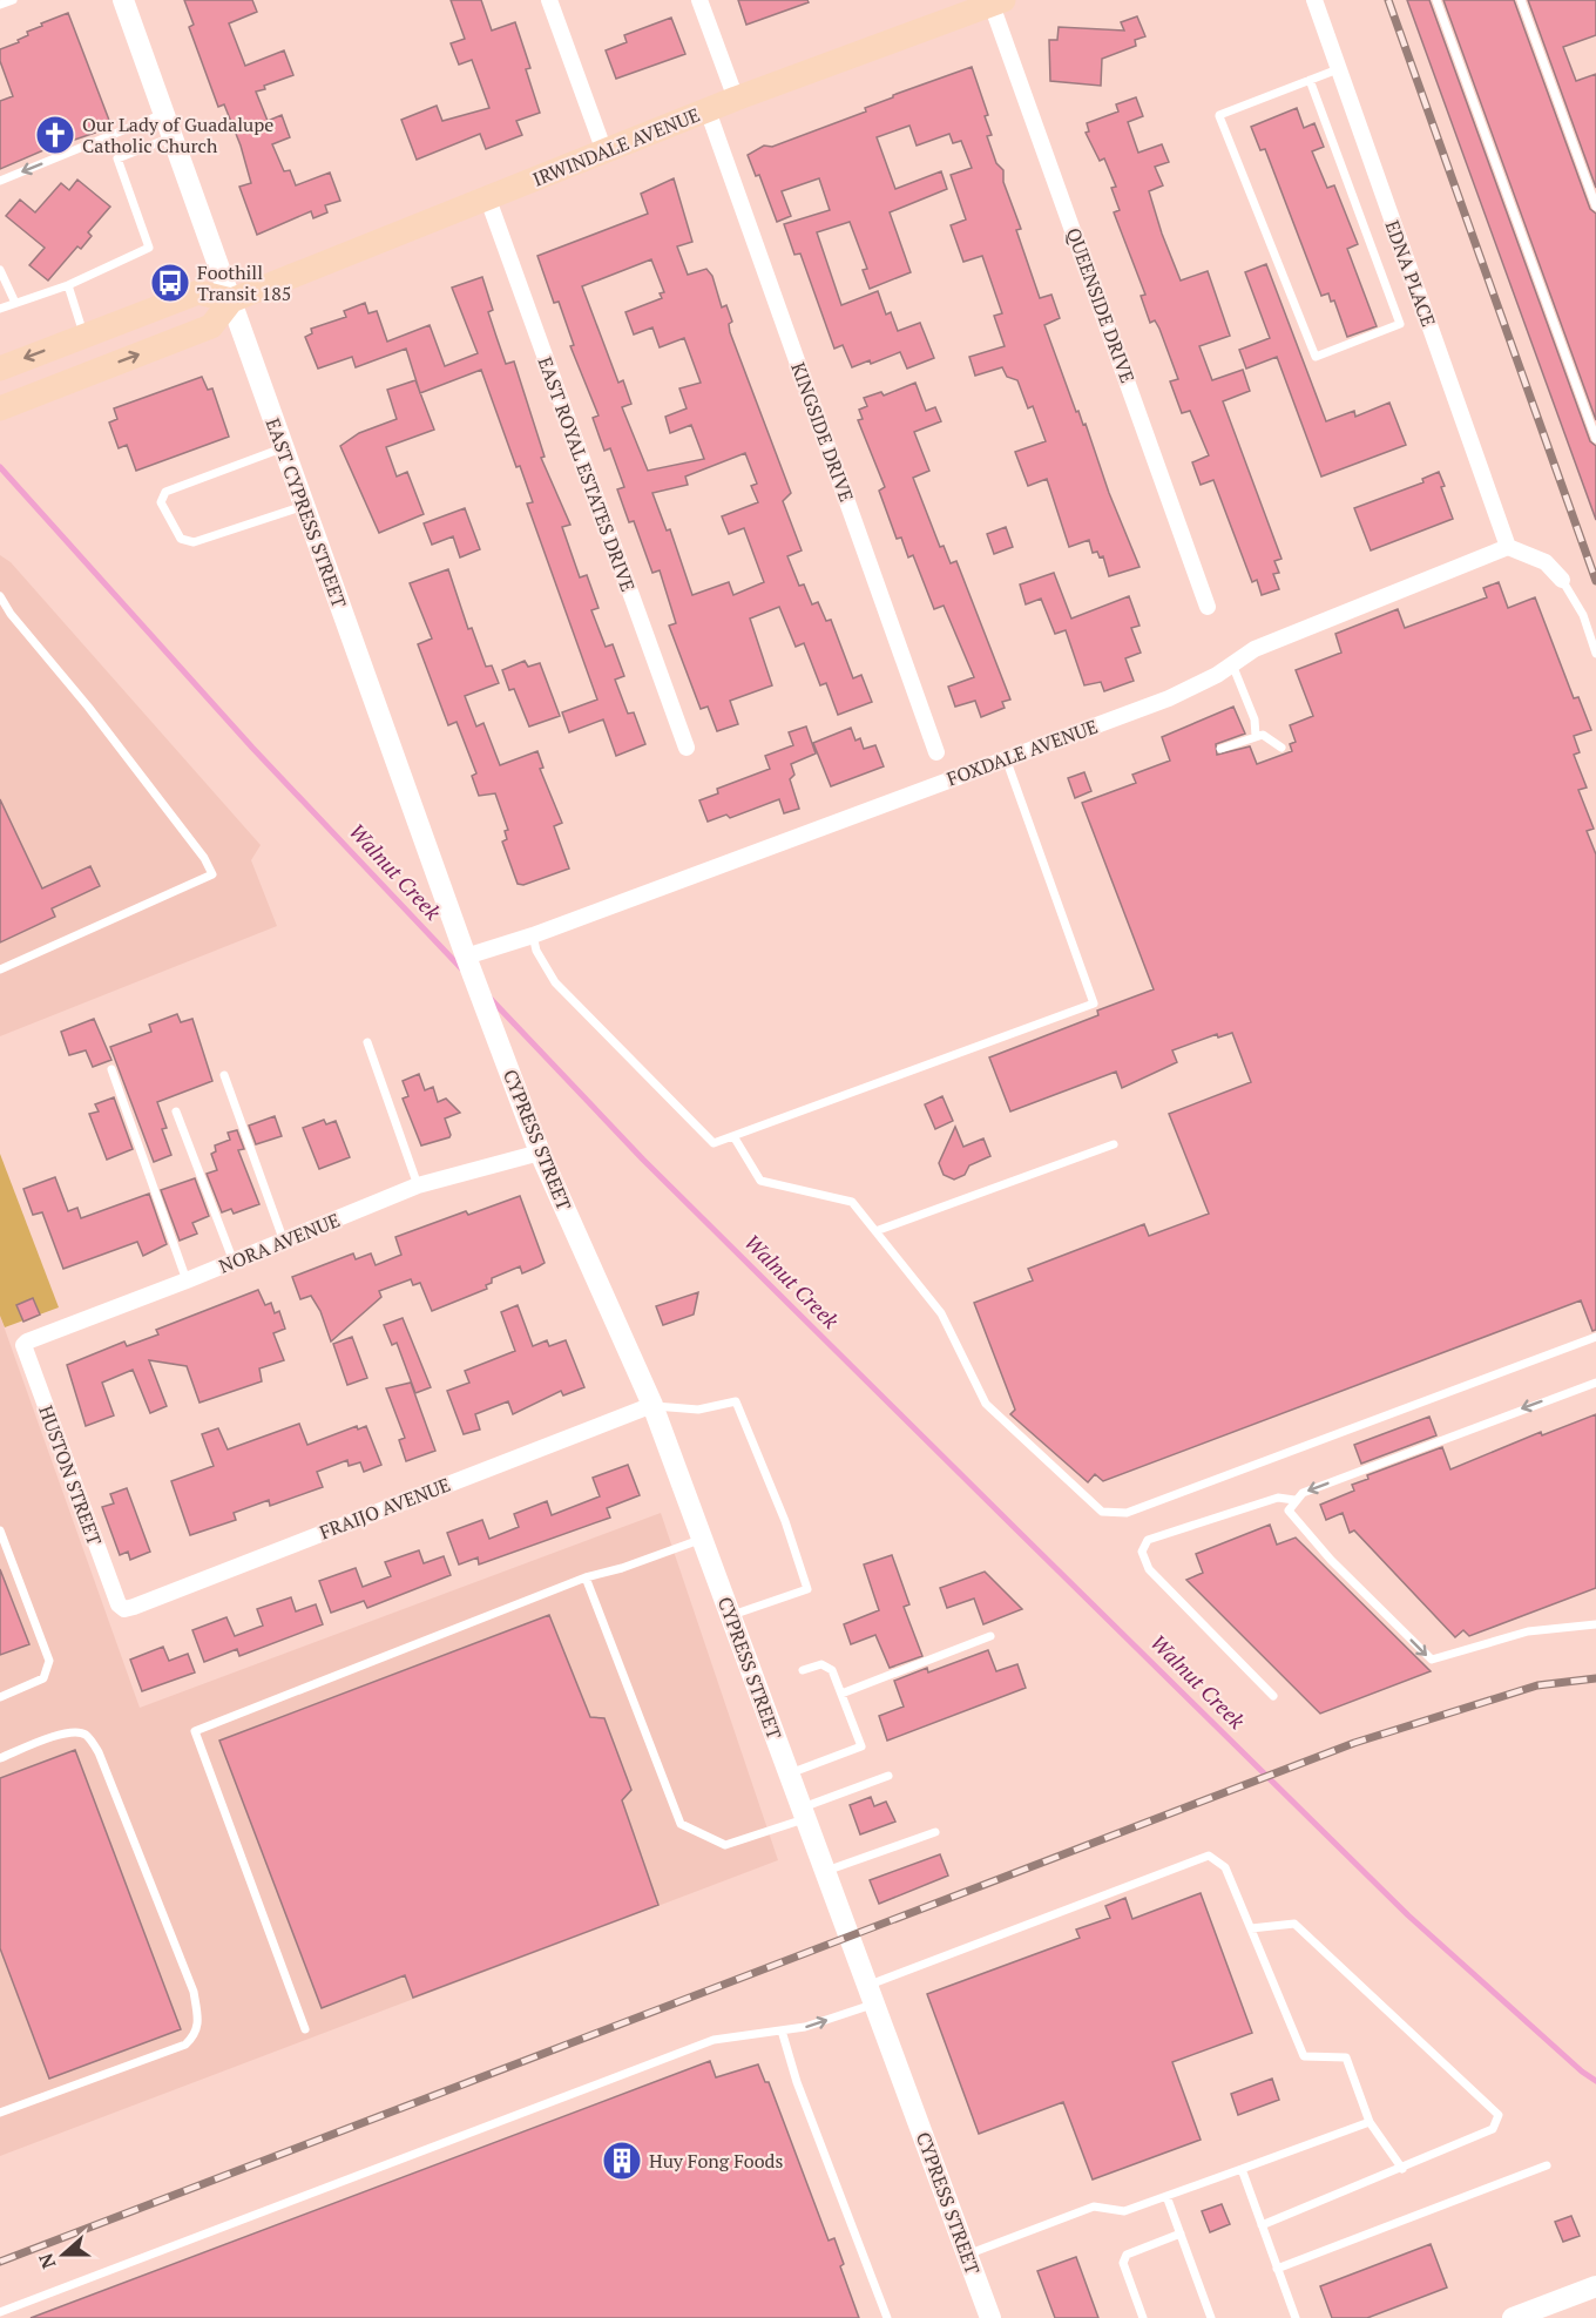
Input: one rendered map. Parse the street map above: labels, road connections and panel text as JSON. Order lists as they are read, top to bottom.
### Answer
{
  "streets": {
    "main road": ["IRWINDALE AVENUE"],
    "street": [
      "EDNA PLACE",
      "QUEENSIDE DRIVE",
      "KINGSIDE DRIVE",
      "EAST ROYAL ESTATES DRIVE",
      "EAST CYPRESS STREET",
      "FOXDALE AVENUE",
      "CYPRESS STREET",
      "NORA AVENUE",
      "HUSTON STREET",
      "FRAIJO AVENUE"
    ]
  },
  "crossings": [
    ["IRWINDALE AVENUE", "QUEENSIDE DRIVE"],
    ["IRWINDALE AVENUE", "KINGSIDE DRIVE"],
    ["IRWINDALE AVENUE", "EAST ROYAL ESTATES DRIVE"],
    ["IRWINDALE AVENUE", "EAST CYPRESS STREET"],
    ["EDNA PLACE", "FOXDALE AVENUE"],
    ["EAST CYPRESS STREET", "FOXDALE AVENUE"],
    ["EAST CYPRESS STREET", "CYPRESS STREET"],
    ["CYPRESS STREET", "NORA AVENUE"],
    ["CYPRESS STREET", "FRAIJO AVENUE"],
    ["NORA AVENUE", "HUSTON STREET"],
    ["HUSTON STREET", "FRAIJO AVENUE"]
  ],
  "water": ["Walnut Creek"],
  "places": {
    "church": ["Our Lady of Guadalupe Catholic Church"],
    "bus stop": ["Foothill Transit 185"],
    "building": ["Huy Fong Foods"]
  },
  "north": "left"
}
